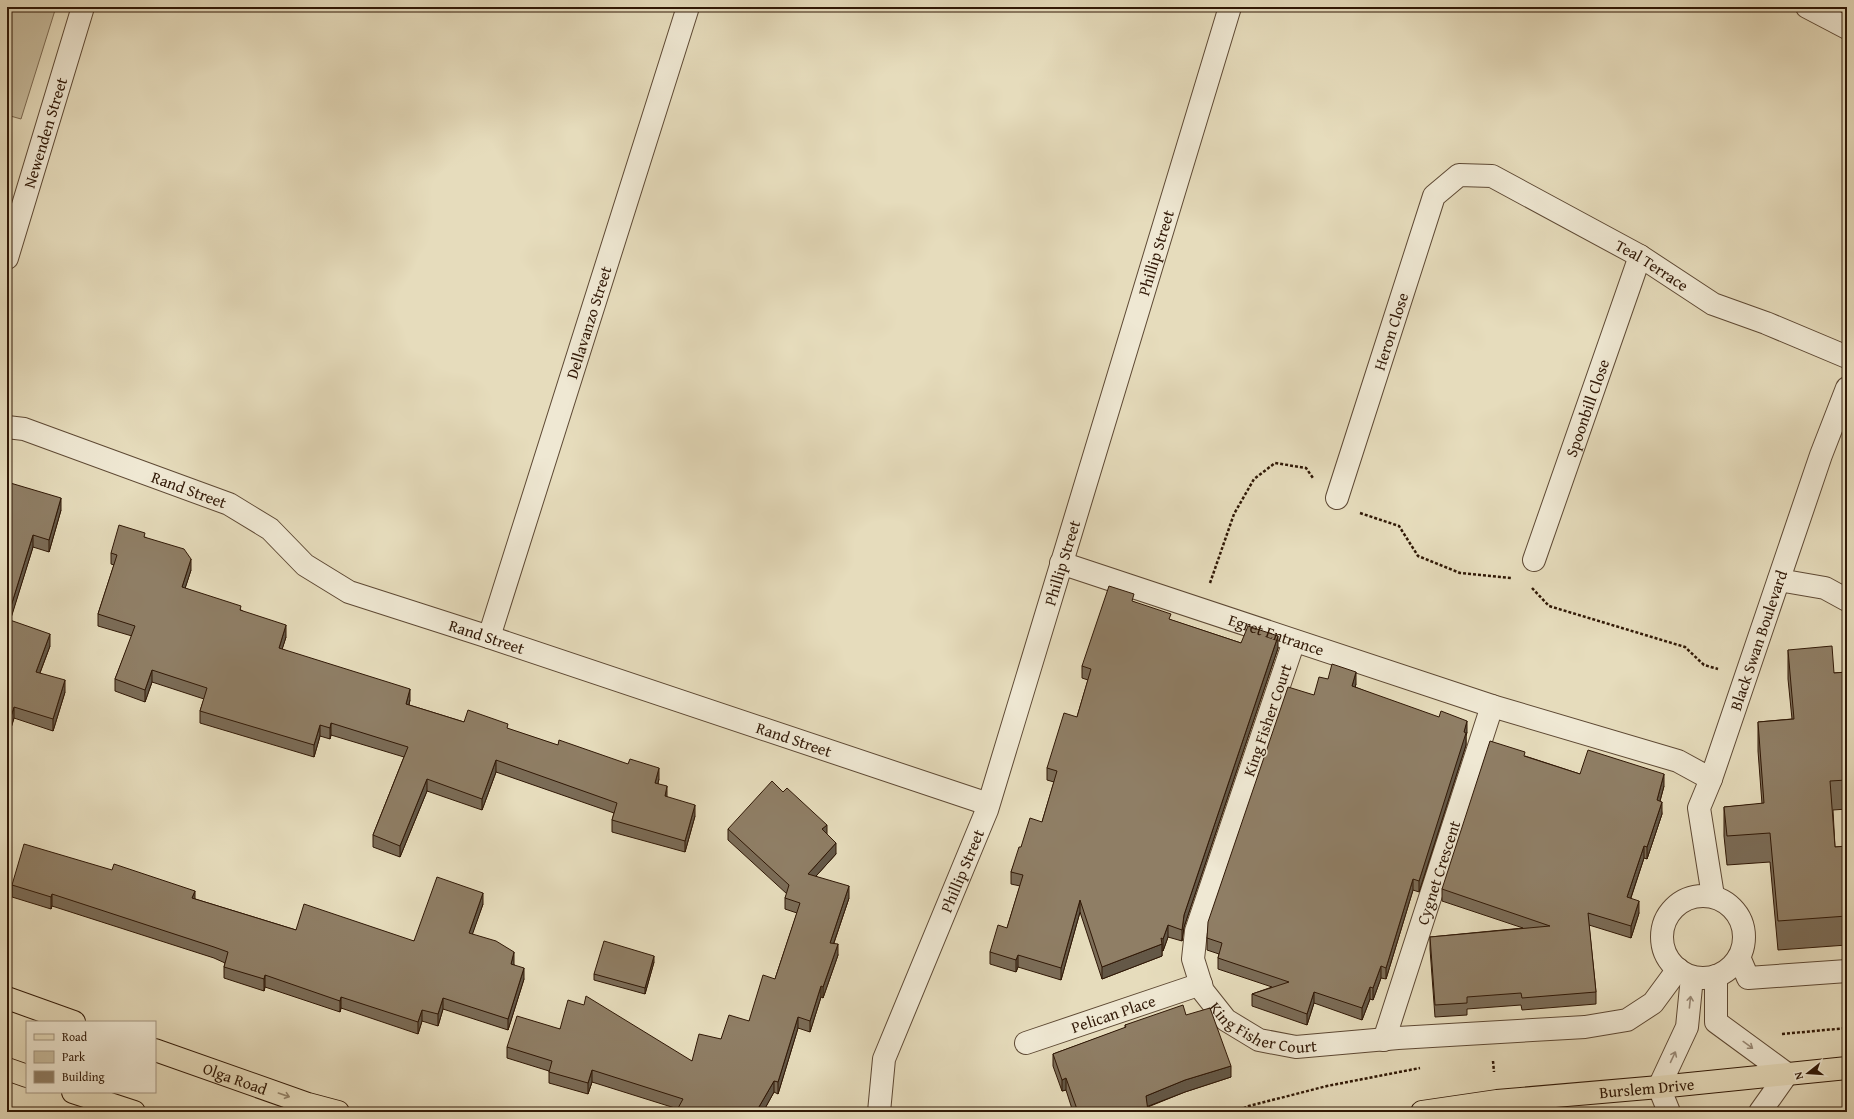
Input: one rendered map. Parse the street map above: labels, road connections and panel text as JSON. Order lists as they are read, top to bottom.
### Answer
{
  "streets": {
    "main road": ["Olga Road", "Burslem Drive"],
    "street": [
      "Newenden Street",
      "Phillip Street",
      "Teal Terrace",
      "Dellavanzo Street",
      "Heron Close",
      "Spoonbill Close",
      "Rand Street",
      "Egret Entrance",
      "Black Swan Boulevard",
      "King Fisher Court",
      "Cygnet Crescent",
      "Pelican Place"
    ]
  },
  "crossings": [
    ["Phillip Street", "Rand Street"],
    ["Phillip Street", "Egret Entrance"],
    ["Teal Terrace", "Heron Close"],
    ["Teal Terrace", "Spoonbill Close"],
    ["Dellavanzo Street", "Rand Street"],
    ["Egret Entrance", "Black Swan Boulevard"],
    ["Egret Entrance", "King Fisher Court"],
    ["Egret Entrance", "Cygnet Crescent"],
    ["Black Swan Boulevard", "King Fisher Court"],
    ["King Fisher Court", "Cygnet Crescent"],
    ["King Fisher Court", "Pelican Place"]
  ],
  "one_way": ["Olga Road"],
  "legend": ["Road", "Park", "Building"],
  "north": "left"
}
